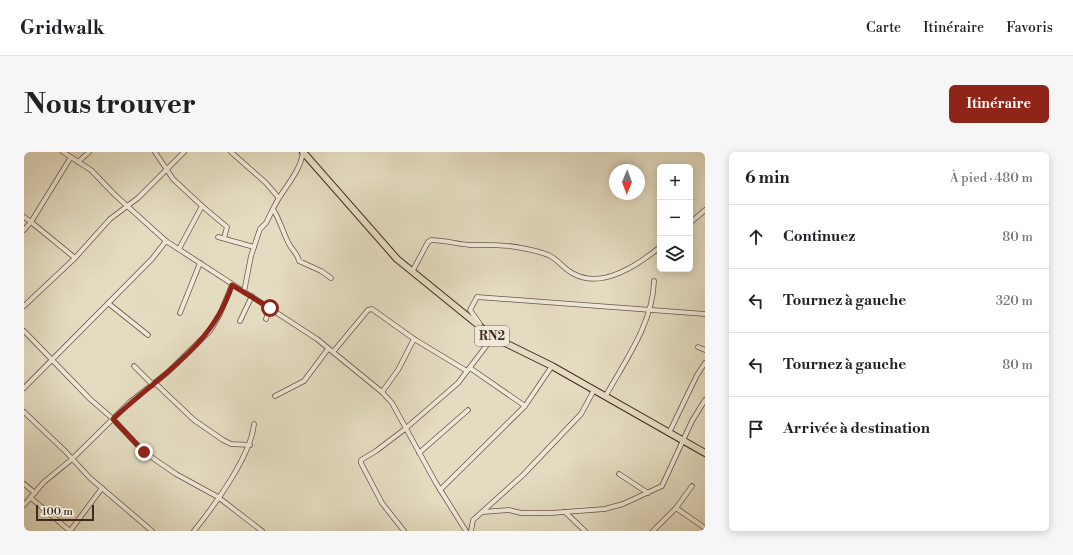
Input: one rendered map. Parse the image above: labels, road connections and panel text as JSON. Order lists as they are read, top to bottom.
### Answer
{
  "streets": {
    "highway": ["RN2"]
  },
  "scale_bar": "100 m",
  "north": "bottom",
  "page": {
    "header": "Gridwalk",
    "nav": ["Carte", "Itinéraire", "Favoris"],
    "buttons": "Itinéraire",
    "title": "Nous trouver",
    "heading": ["6 min", "À pied · 480 m"],
    "map_buttons": ["+", "−"],
    "list": [
      ["Continuez", "80 m"],
      ["Tournez à gauche", "320 m"],
      ["Tournez à gauche", "80 m"],
      "Arrivée à destination"
    ],
    "scale": "100 m"
  }
}
